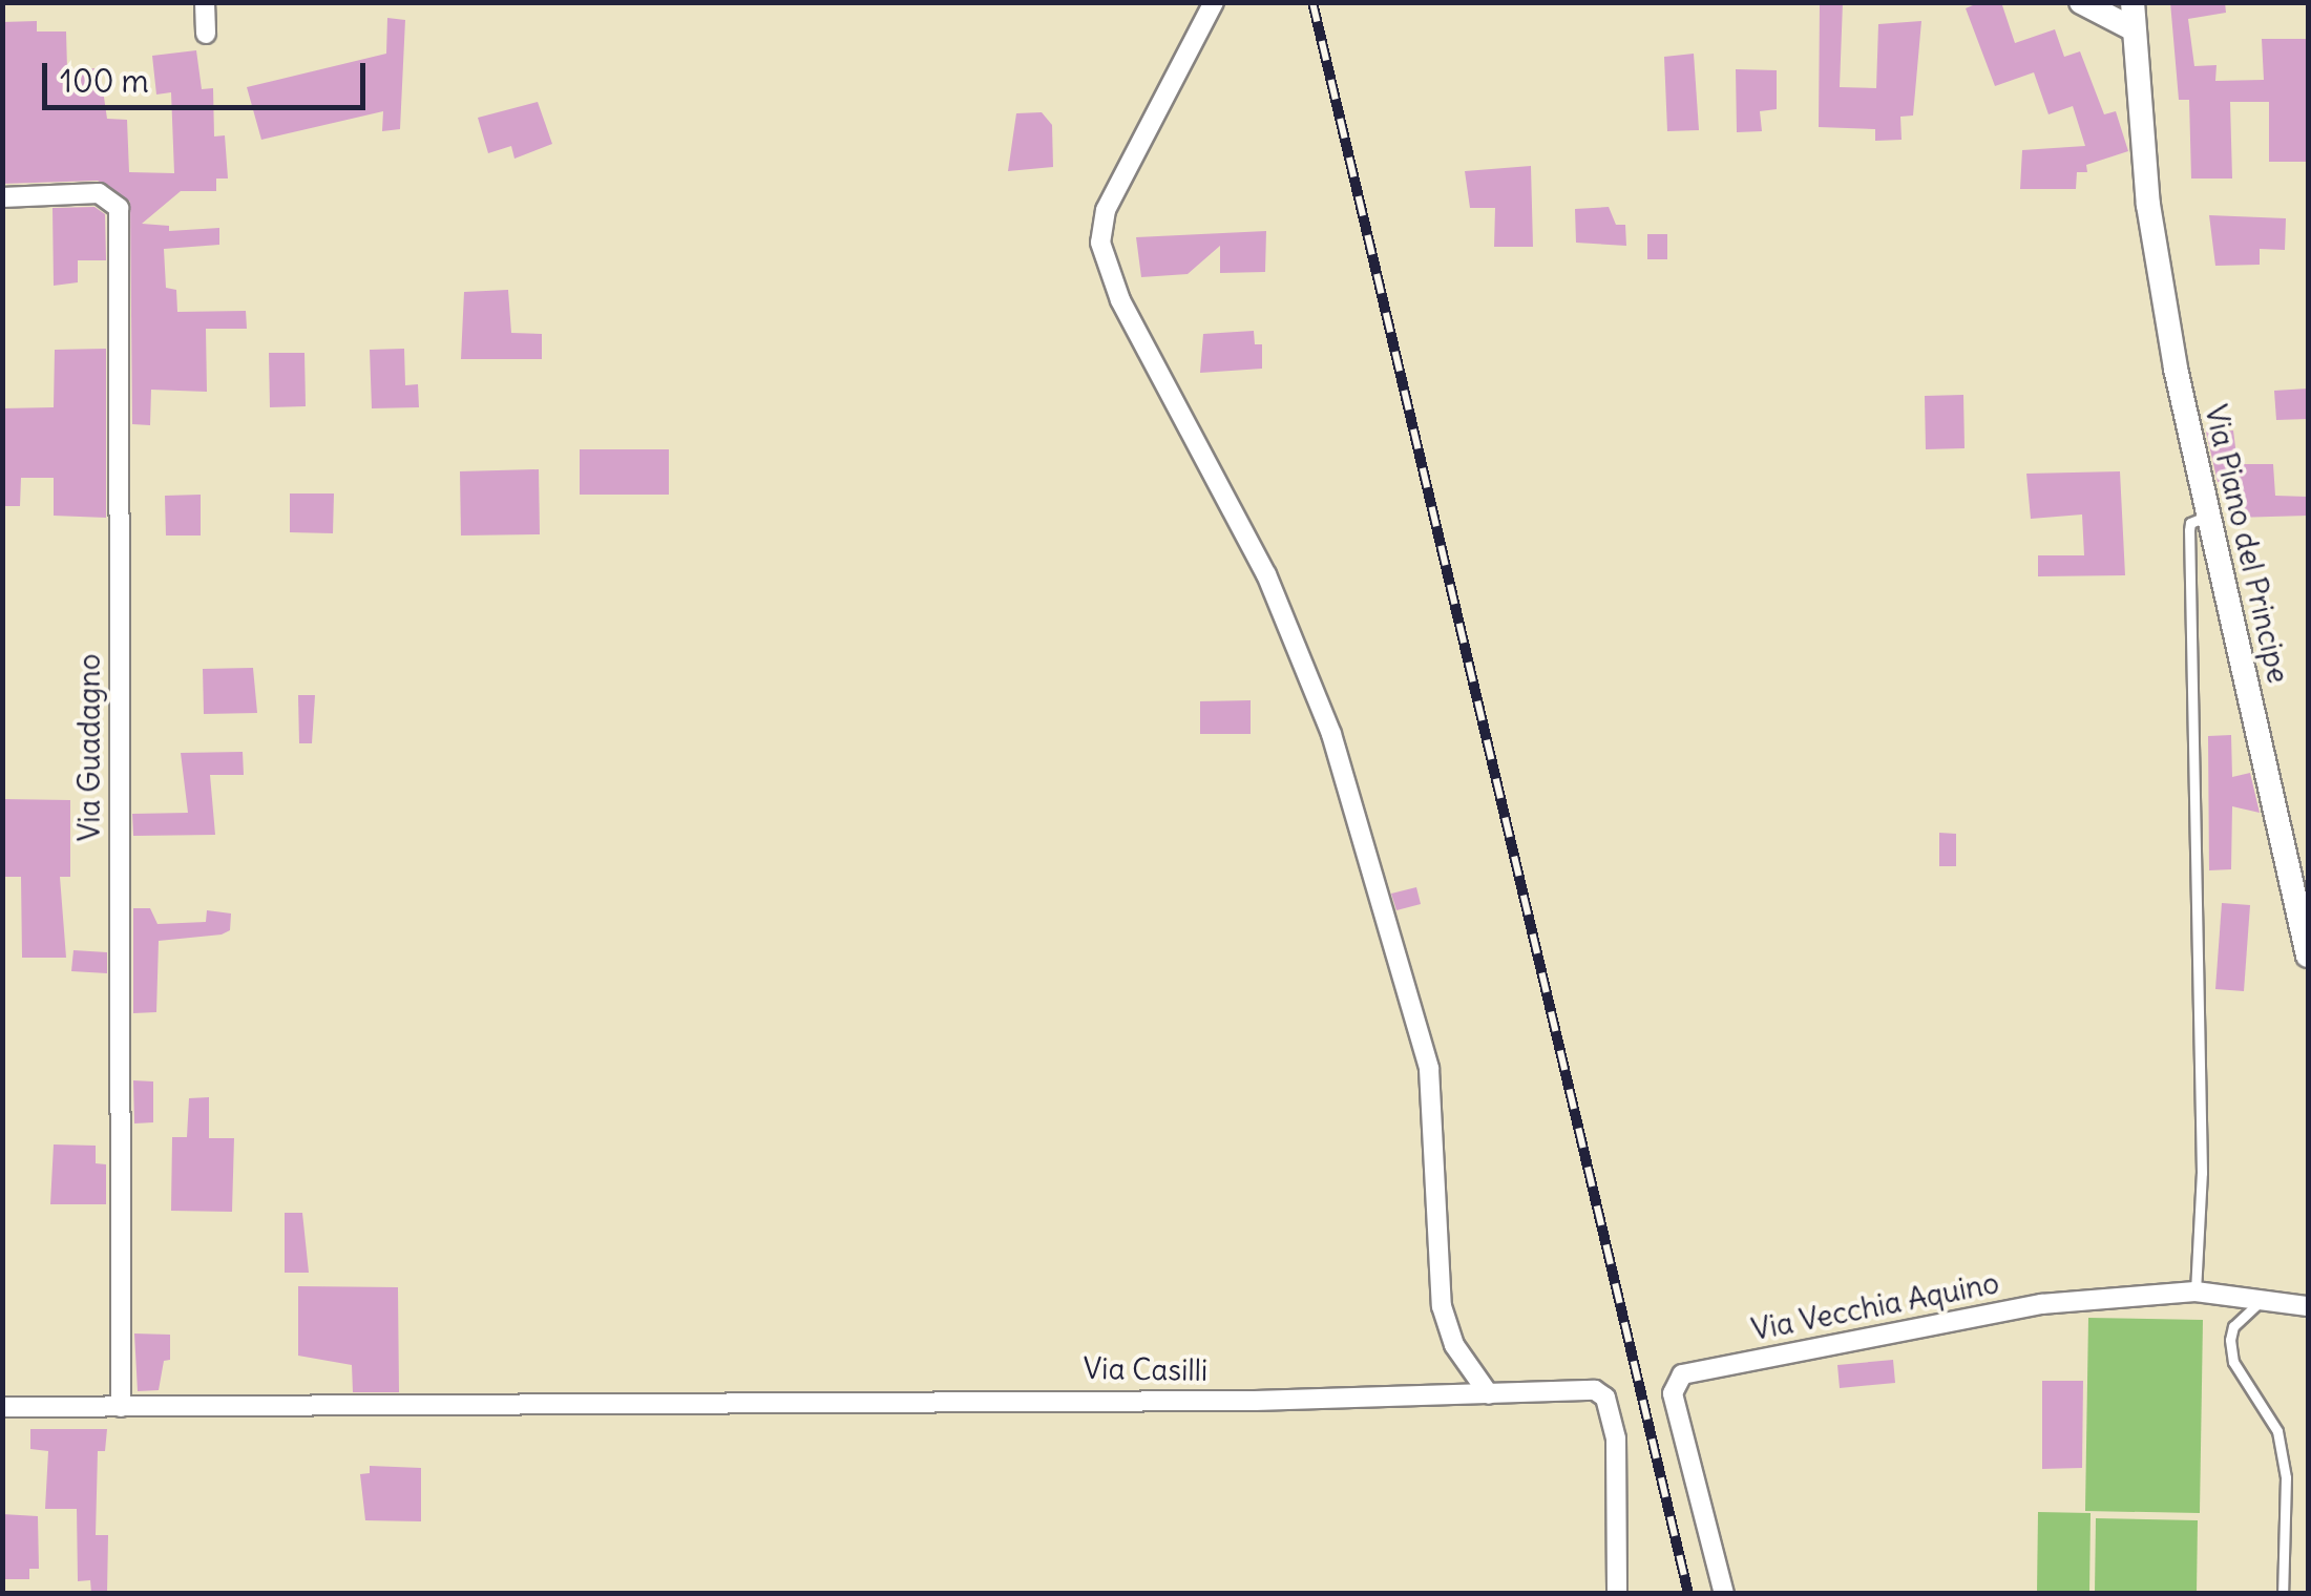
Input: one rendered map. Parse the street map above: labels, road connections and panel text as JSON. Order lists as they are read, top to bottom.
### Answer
{
  "streets": {
    "street": [
      "Via Piano del Principe",
      "Via Guadagno",
      "Via Vecchia Aquino",
      "Via Casilli"
    ]
  },
  "crossings": [
    ["Via Guadagno", "Via Casilli"]
  ],
  "scale_bar": "100 m"
}
